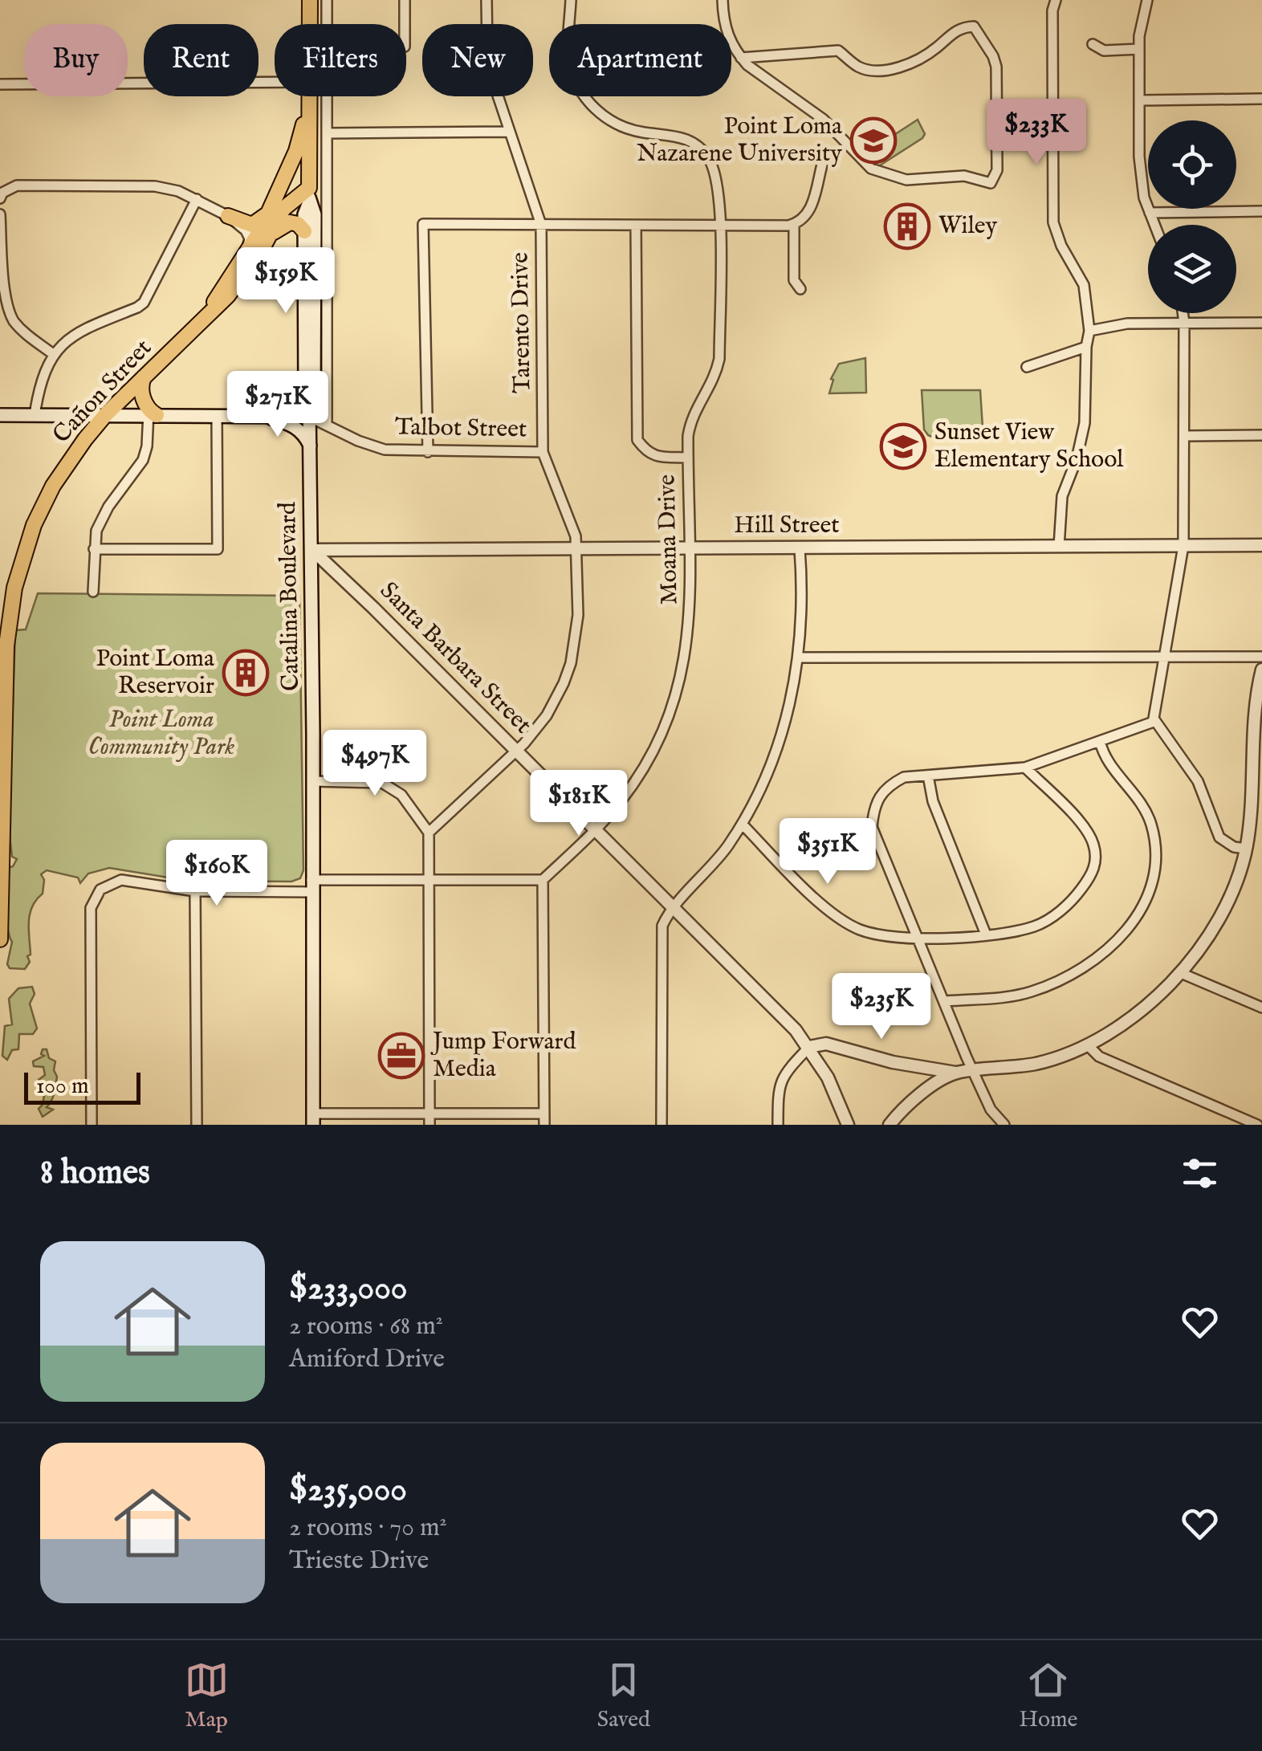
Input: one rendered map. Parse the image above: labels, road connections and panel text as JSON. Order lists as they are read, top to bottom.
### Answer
{
  "streets": {
    "main road": ["Cañon Street", "Talbot Street", "Catalina Boulevard"],
    "street": [
      "Tarento Drive",
      "Hill Street",
      "Moana Drive",
      "Santa Barbara Street"
    ]
  },
  "crossings": [
    ["Tarento Drive", "Talbot Street"],
    ["Tarento Drive", "Hill Street"],
    ["Tarento Drive", "Santa Barbara Street"],
    ["Cañon Street", "Talbot Street"],
    ["Cañon Street", "Catalina Boulevard"],
    ["Talbot Street", "Catalina Boulevard"],
    ["Hill Street", "Moana Drive"],
    ["Hill Street", "Catalina Boulevard"],
    ["Hill Street", "Santa Barbara Street"],
    ["Moana Drive", "Santa Barbara Street"],
    ["Catalina Boulevard", "Santa Barbara Street"]
  ],
  "parks": ["Point Loma Community Park"],
  "places": {
    "school or university": ["Point Loma Nazarene University", "Sunset View Elementary School"],
    "building": ["Wiley", "Point Loma Reservoir"],
    "office": ["Jump Forward Media"]
  },
  "scale_bar": "100 m",
  "page": {
    "chip": [
      "Buy",
      "Rent",
      "Filters",
      "New",
      "Apartment"
    ],
    "price": [
      "$233K",
      "$159K",
      "$271K",
      "$497K",
      "$181K",
      "$351K",
      "$160K",
      "$235K"
    ],
    "scale": "100 m",
    "heading": "8 homes",
    "list": [
      {
        "name": "$233,000",
        "note": "2 rooms · 68 m² · Amiford Drive"
      },
      {
        "name": "$235,000",
        "note": "2 rooms · 70 m² · Trieste Drive"
      }
    ],
    "tabs": ["Map", "Saved", "Home"]
  }
}
